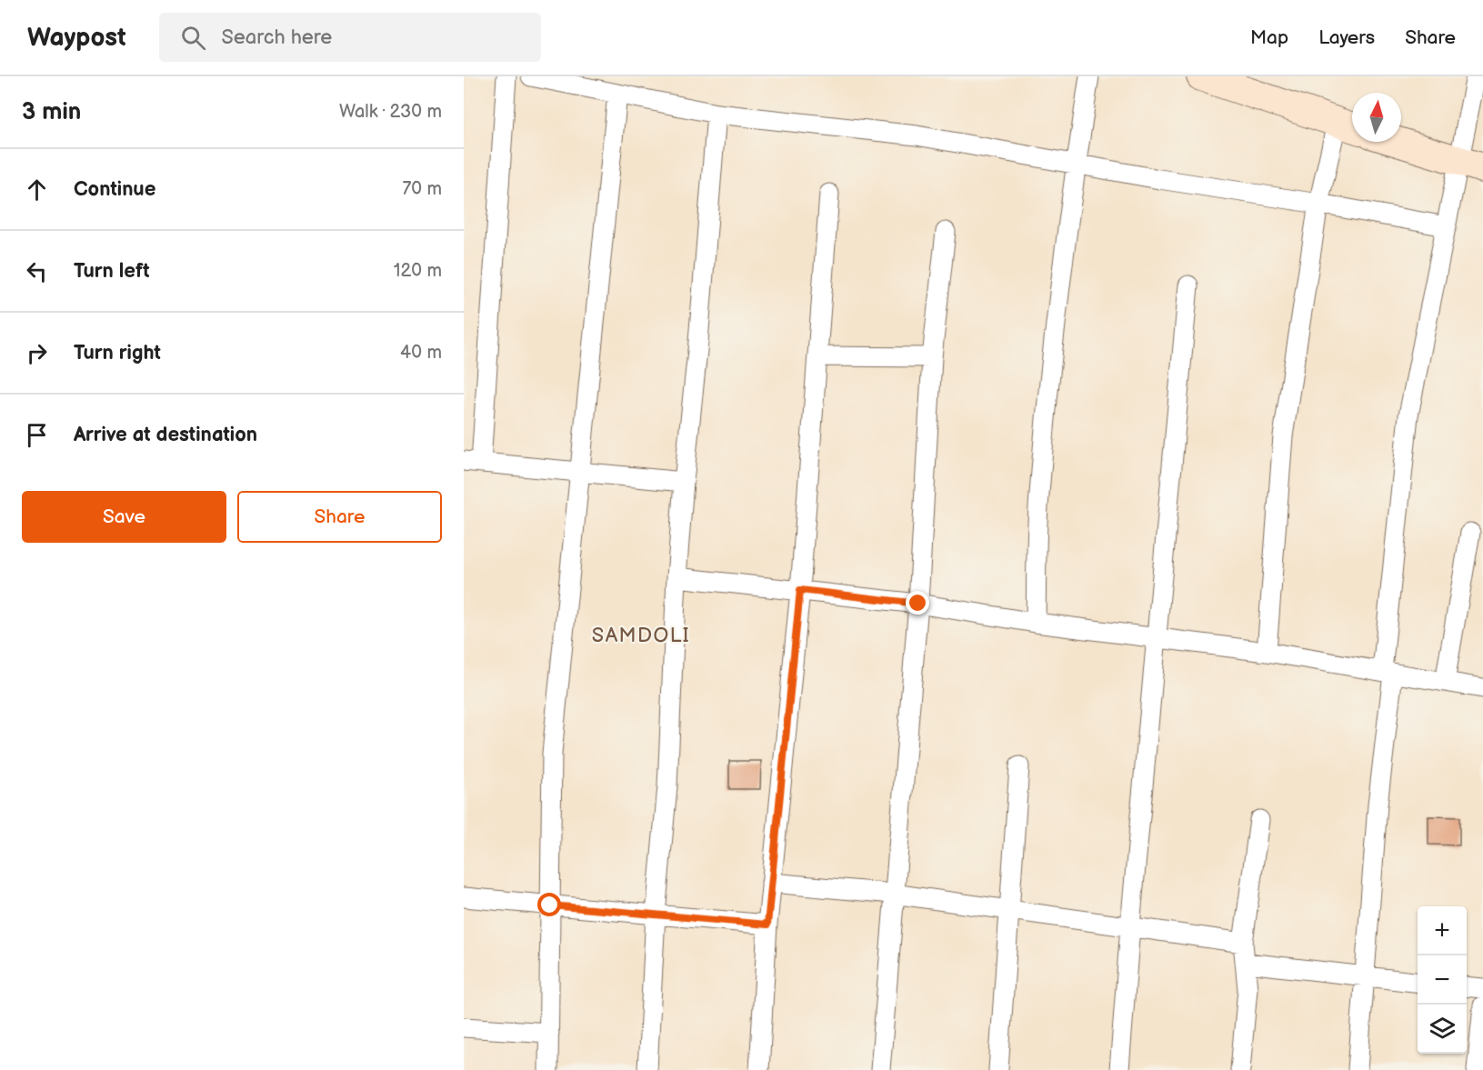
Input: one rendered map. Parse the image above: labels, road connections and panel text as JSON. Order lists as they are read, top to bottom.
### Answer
{
  "districts": ["SAMDOLI"],
  "north": "top",
  "page": {
    "header": "Waypost",
    "search": "Search here",
    "nav": ["Map", "Layers", "Share"],
    "heading": ["3 min", "Walk · 230 m"],
    "list": [
      ["Continue", "70 m"],
      ["Turn left", "120 m"],
      ["Turn right", "40 m"],
      "Arrive at destination"
    ],
    "buttons": ["Save", "Share"],
    "map_buttons": ["+", "−"]
  }
}
